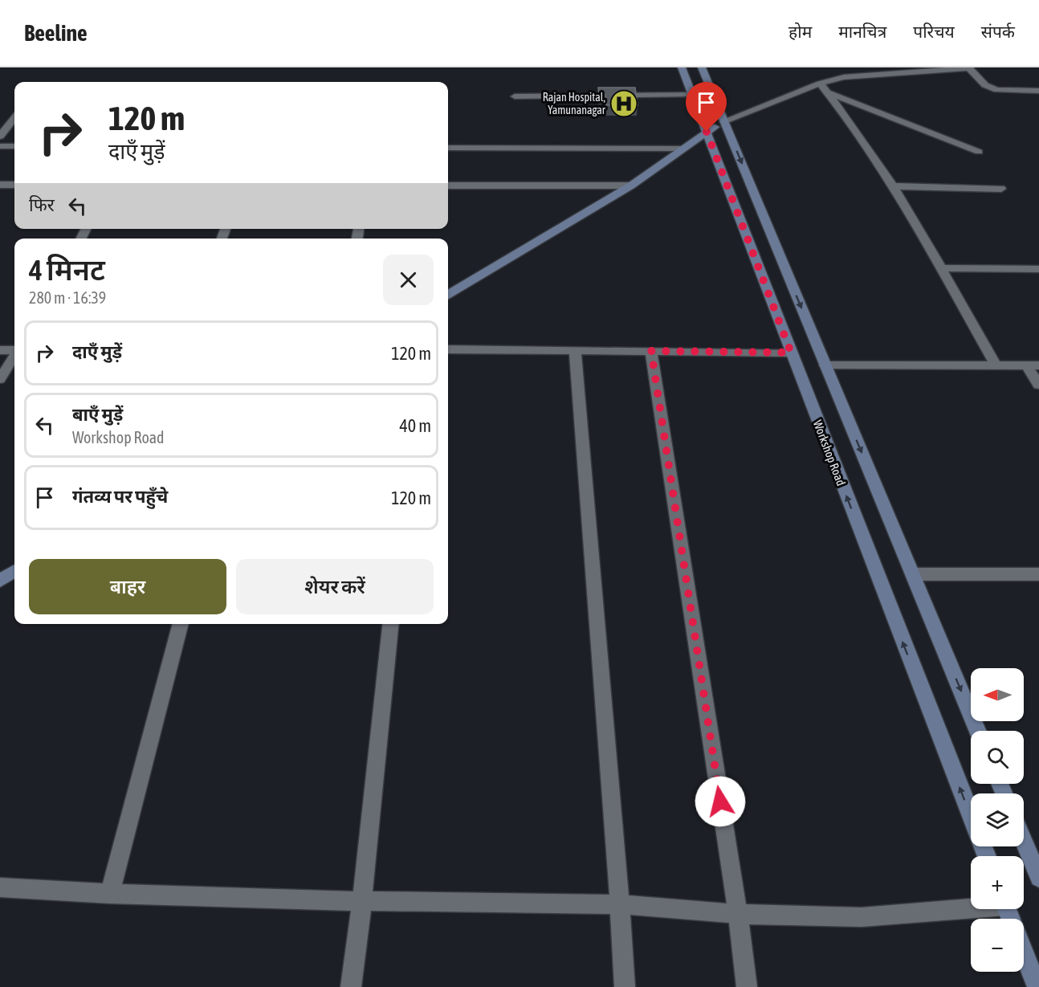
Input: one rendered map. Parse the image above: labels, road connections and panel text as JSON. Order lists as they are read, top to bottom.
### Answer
{
  "streets": {
    "main road": ["Workshop Road"]
  },
  "places": {
    "hospital": ["Rajan Hospital, Yamunanagar"]
  },
  "north": "left",
  "page": {
    "header": "Beeline",
    "nav": [
      "होम",
      "मानचित्र",
      "परिचय",
      "संपर्क"
    ],
    "turn": ["120 m", "दाएँ मुड़ें"],
    "then": "फिर",
    "heading": ["4 मिनट", "280 m · 16:39"],
    "list": [
      {
        "name": "दाएँ मुड़ें",
        "value": "120 m"
      },
      {
        "name": "बाएँ मुड़ें",
        "note": "Workshop Road",
        "value": "40 m"
      },
      {
        "name": "गंतव्य पर पहुँचे",
        "value": "120 m"
      }
    ],
    "buttons": ["बाहर", "शेयर करें"],
    "map_buttons": ["+", "−"]
  }
}
